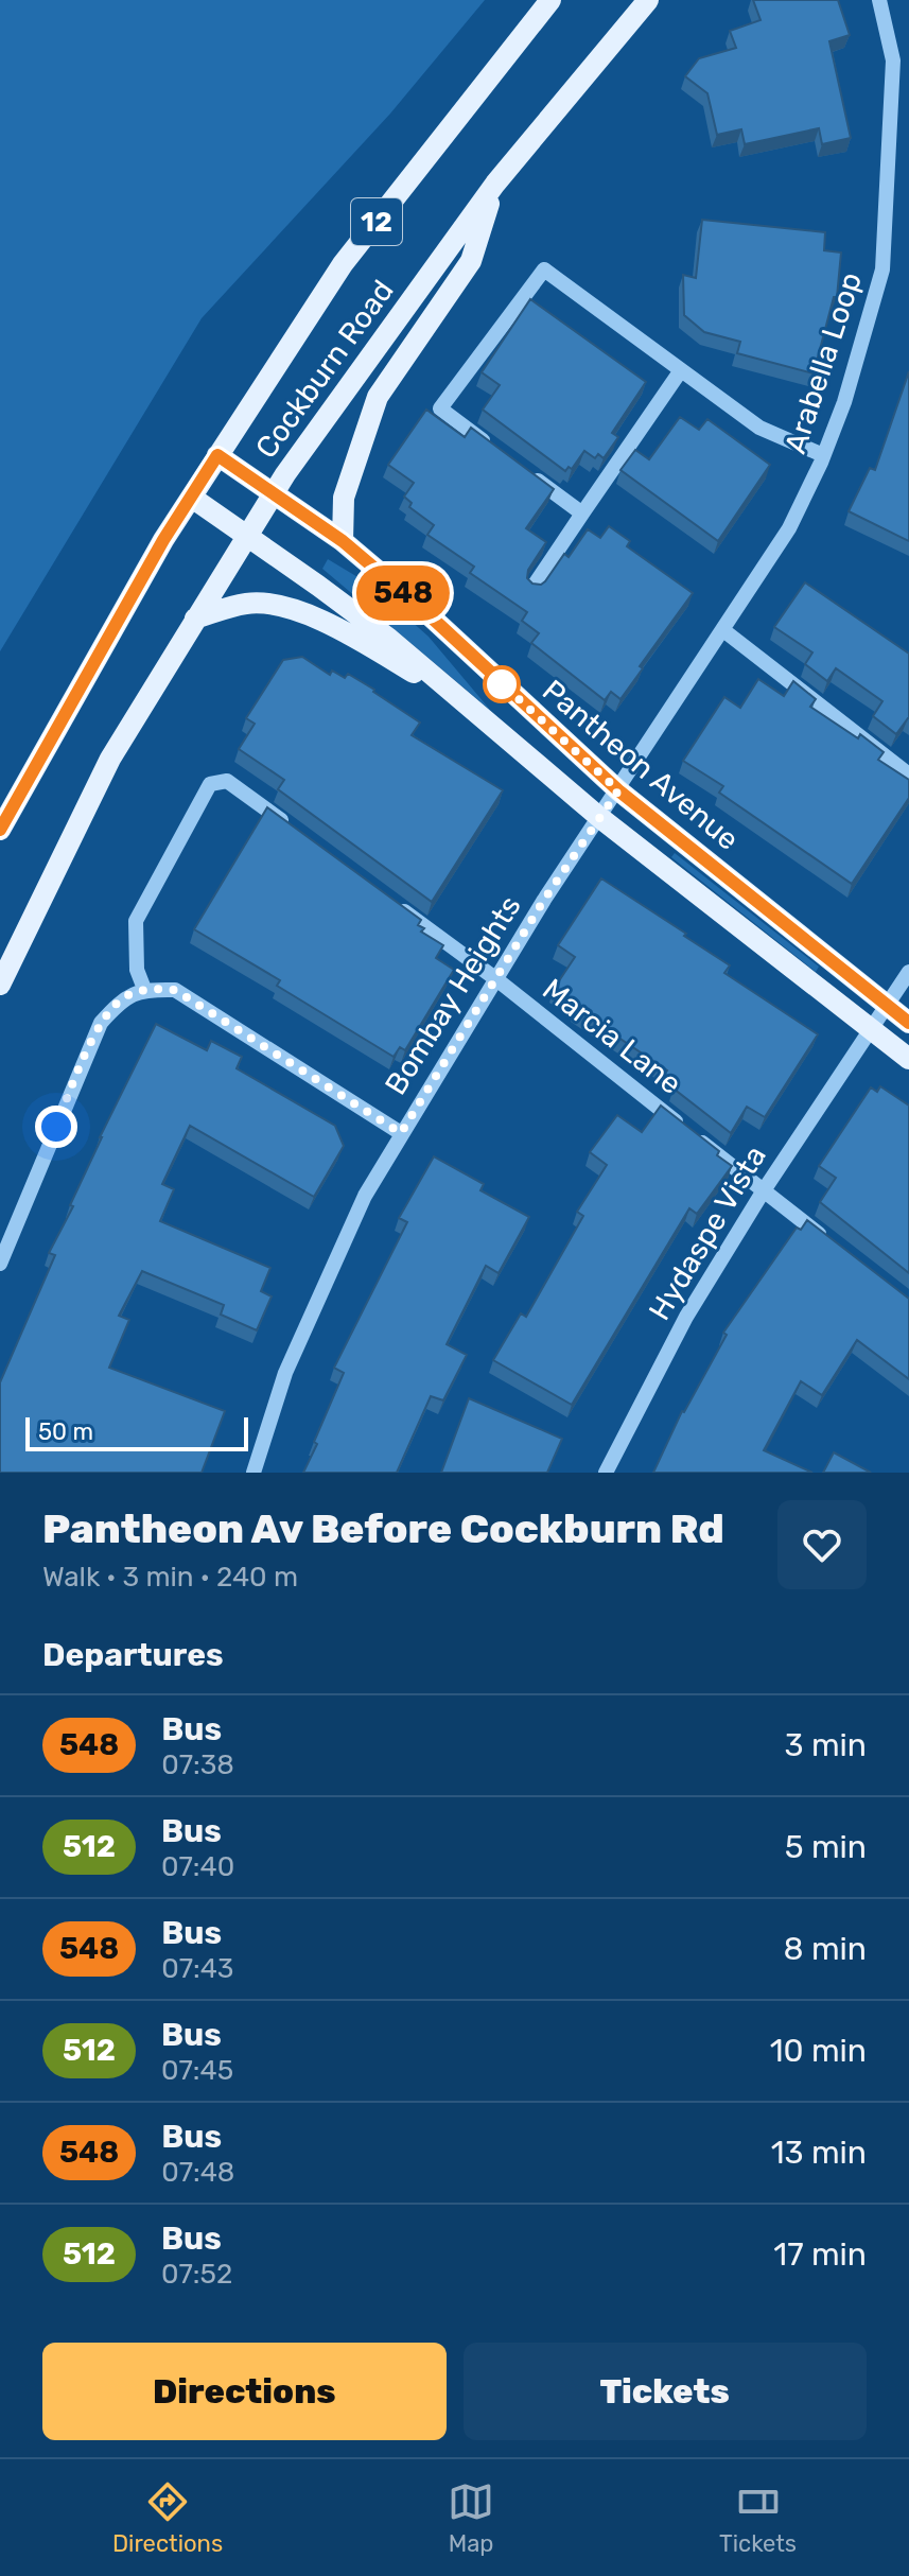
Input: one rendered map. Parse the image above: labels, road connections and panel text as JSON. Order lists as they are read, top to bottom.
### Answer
{
  "streets": {
    "main road": ["12", "Cockburn Road", "Pantheon Avenue"],
    "street": [
      "Arabella Loop",
      "Bombay Heights",
      "Marcia Lane",
      "Hydaspe Vista"
    ]
  },
  "crossings": [
    ["Arabella Loop", "Pantheon Avenue"],
    ["Arabella Loop", "Bombay Heights"],
    ["Cockburn Road", "Pantheon Avenue"],
    ["Pantheon Avenue", "Bombay Heights"],
    ["Bombay Heights", "Marcia Lane"],
    ["Marcia Lane", "Hydaspe Vista"]
  ],
  "lines": ["bus line 548"],
  "scale_bar": "50 m",
  "page": {
    "on_map": "548",
    "scale": "50 m",
    "heading": [
      ["Pantheon Av Before Cockburn Rd", "Walk · 3 min · 240 m"],
      "Departures"
    ],
    "list": [
      {
        "mark": "548",
        "name": "Bus",
        "note": "07:38",
        "value": "3 min"
      },
      {
        "mark": "512",
        "name": "Bus",
        "note": "07:40",
        "value": "5 min"
      },
      {
        "mark": "548",
        "name": "Bus",
        "note": "07:43",
        "value": "8 min"
      },
      {
        "mark": "512",
        "name": "Bus",
        "note": "07:45",
        "value": "10 min"
      },
      {
        "mark": "548",
        "name": "Bus",
        "note": "07:48",
        "value": "13 min"
      },
      {
        "mark": "512",
        "name": "Bus",
        "note": "07:52",
        "value": "17 min"
      }
    ],
    "buttons": ["Directions", "Tickets"],
    "tabs": ["Directions", "Map", "Tickets"]
  }
}
